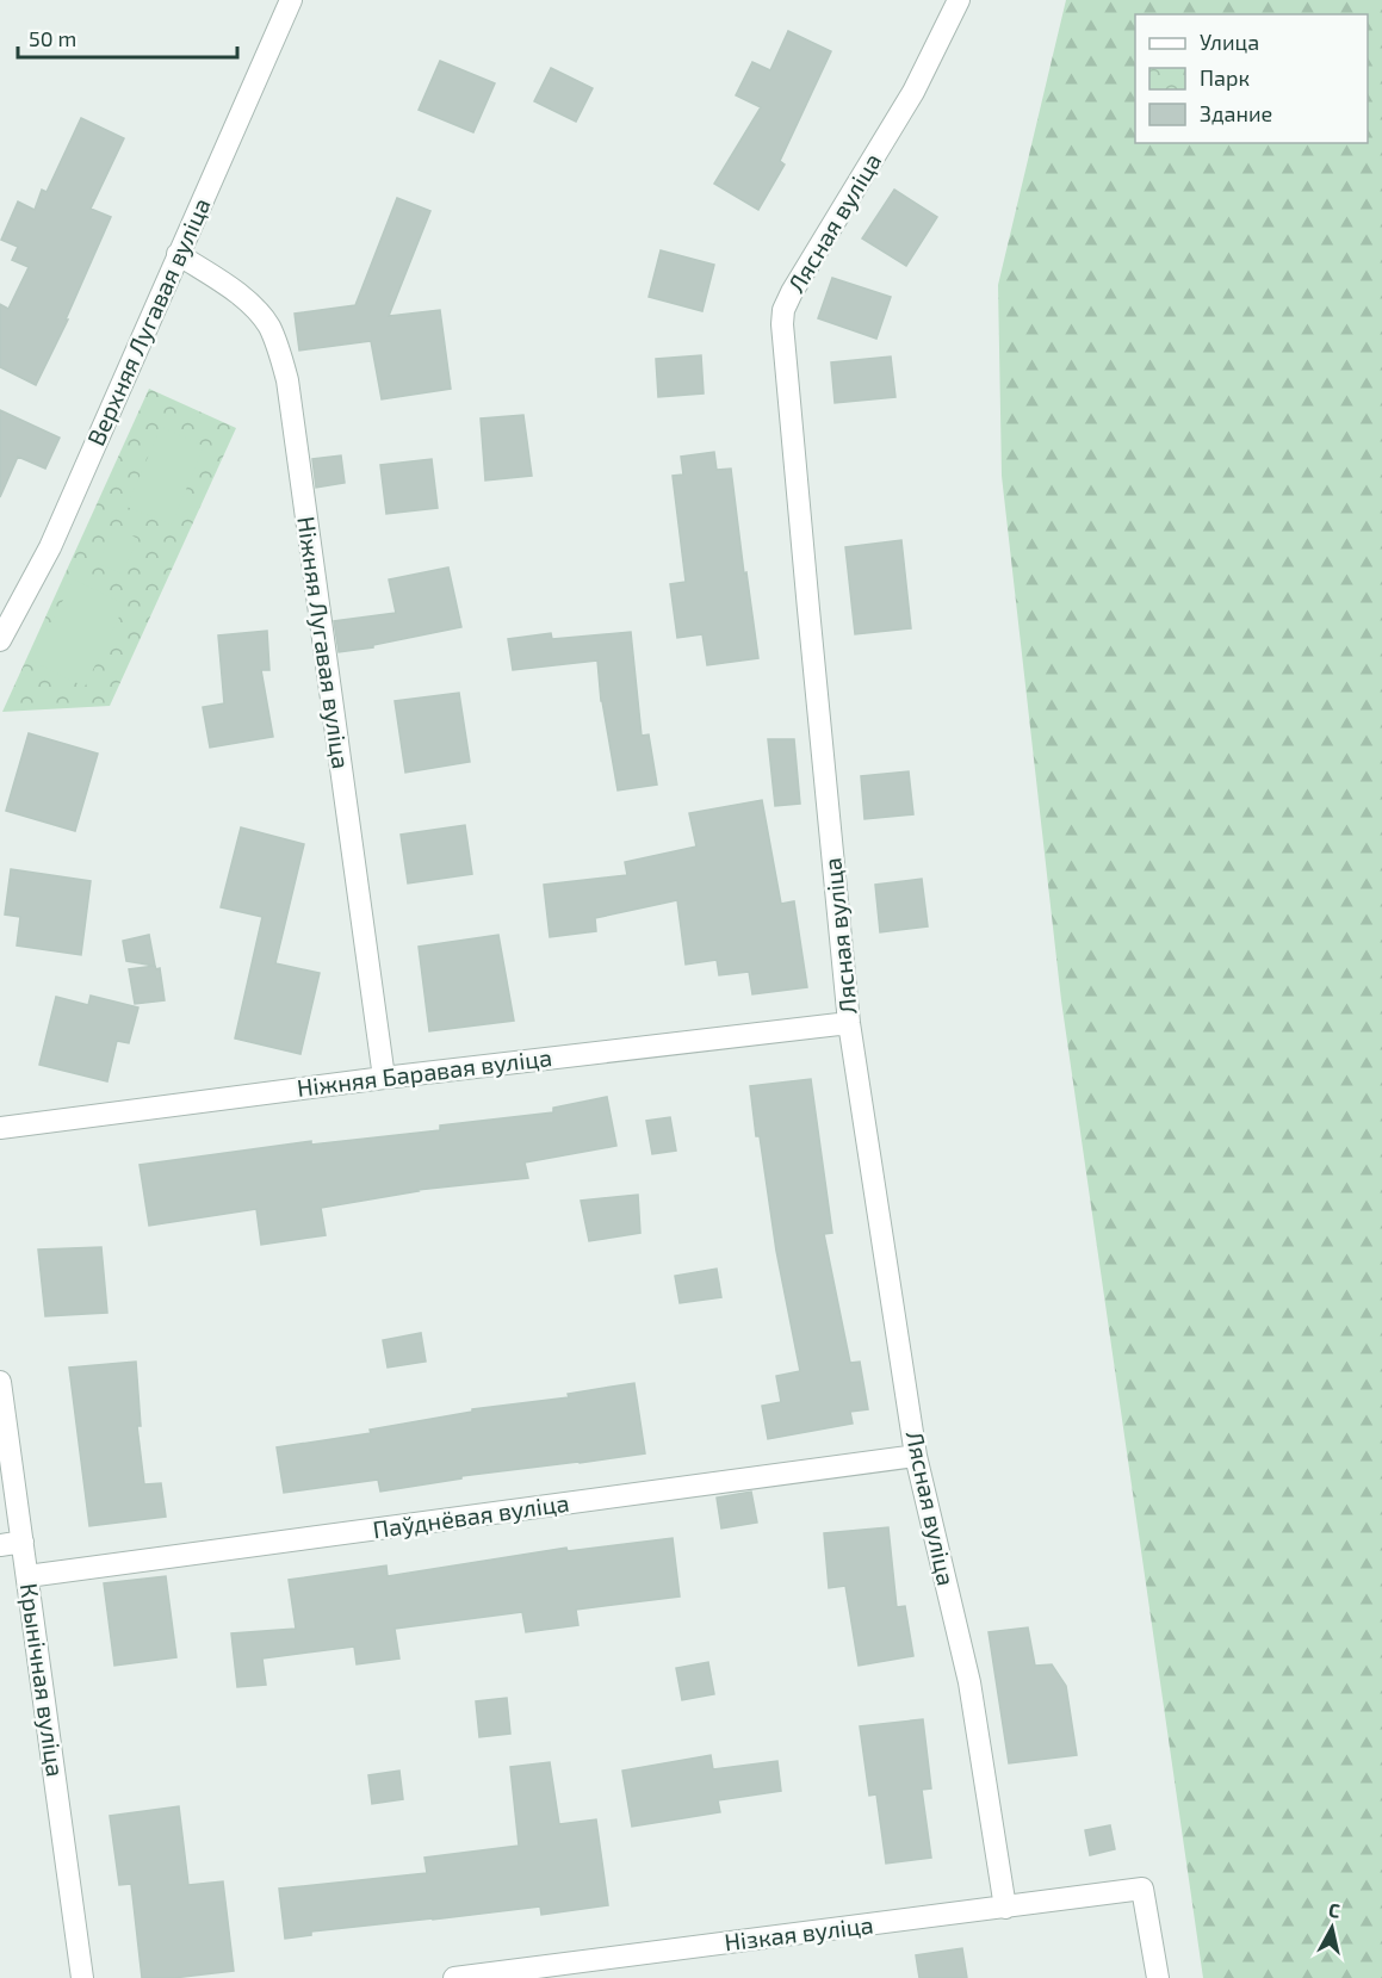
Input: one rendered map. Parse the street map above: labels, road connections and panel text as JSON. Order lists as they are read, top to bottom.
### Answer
{
  "streets": {
    "street": [
      "Лясная вуліца",
      "Верхняя Лугавая вуліца",
      "Ніжняя Лугавая вуліца",
      "Ніжняя Баравая вуліца",
      "Паўднёвая вуліца",
      "Крынічная вуліца",
      "Нізкая вуліца"
    ]
  },
  "crossings": [
    ["Лясная вуліца", "Ніжняя Баравая вуліца"],
    ["Лясная вуліца", "Паўднёвая вуліца"],
    ["Лясная вуліца", "Нізкая вуліца"],
    ["Верхняя Лугавая вуліца", "Ніжняя Лугавая вуліца"],
    ["Ніжняя Лугавая вуліца", "Ніжняя Баравая вуліца"],
    ["Паўднёвая вуліца", "Крынічная вуліца"]
  ],
  "legend": ["Улица", "Парк", "Здание"],
  "scale_bar": "50 m",
  "north": "top"
}
